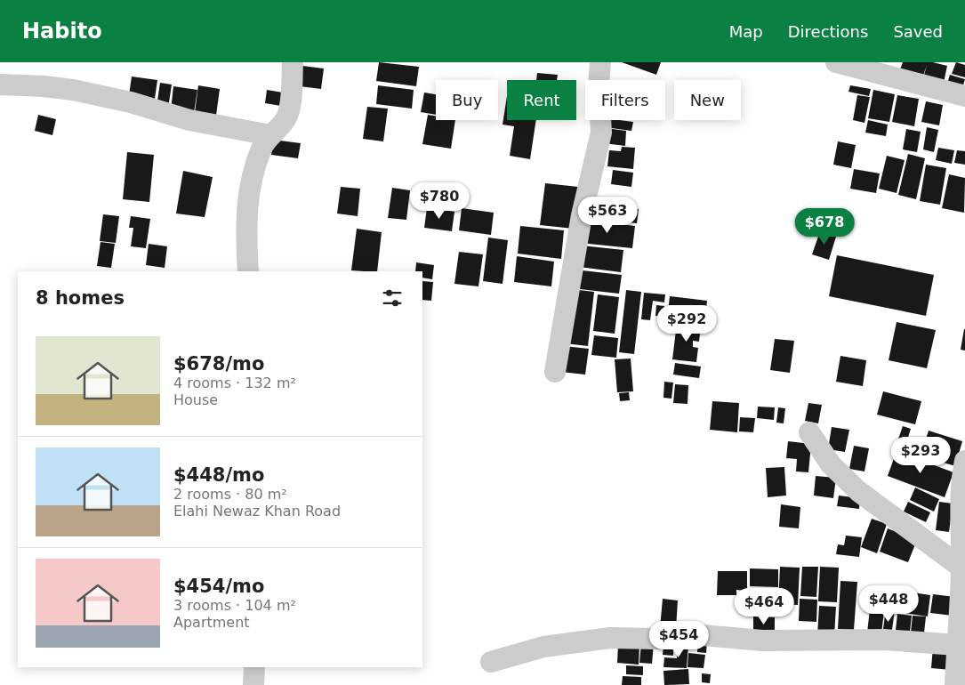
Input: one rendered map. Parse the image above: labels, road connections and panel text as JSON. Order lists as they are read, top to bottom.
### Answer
{
  "page": {
    "header": "Habito",
    "nav": ["Map", "Directions", "Saved"],
    "chip": [
      "Buy",
      "Rent",
      "Filters",
      "New"
    ],
    "price": [
      "$780",
      "$563",
      "$678",
      "$292",
      "$293",
      "$448",
      "$464",
      "$454"
    ],
    "heading": "8 homes",
    "list": [
      {
        "name": "$678/mo",
        "note": "4 rooms · 132 m² · House"
      },
      {
        "name": "$448/mo",
        "note": "2 rooms · 80 m² · Elahi Newaz Khan Road"
      },
      {
        "name": "$454/mo",
        "note": "3 rooms · 104 m² · Apartment"
      }
    ]
  }
}
